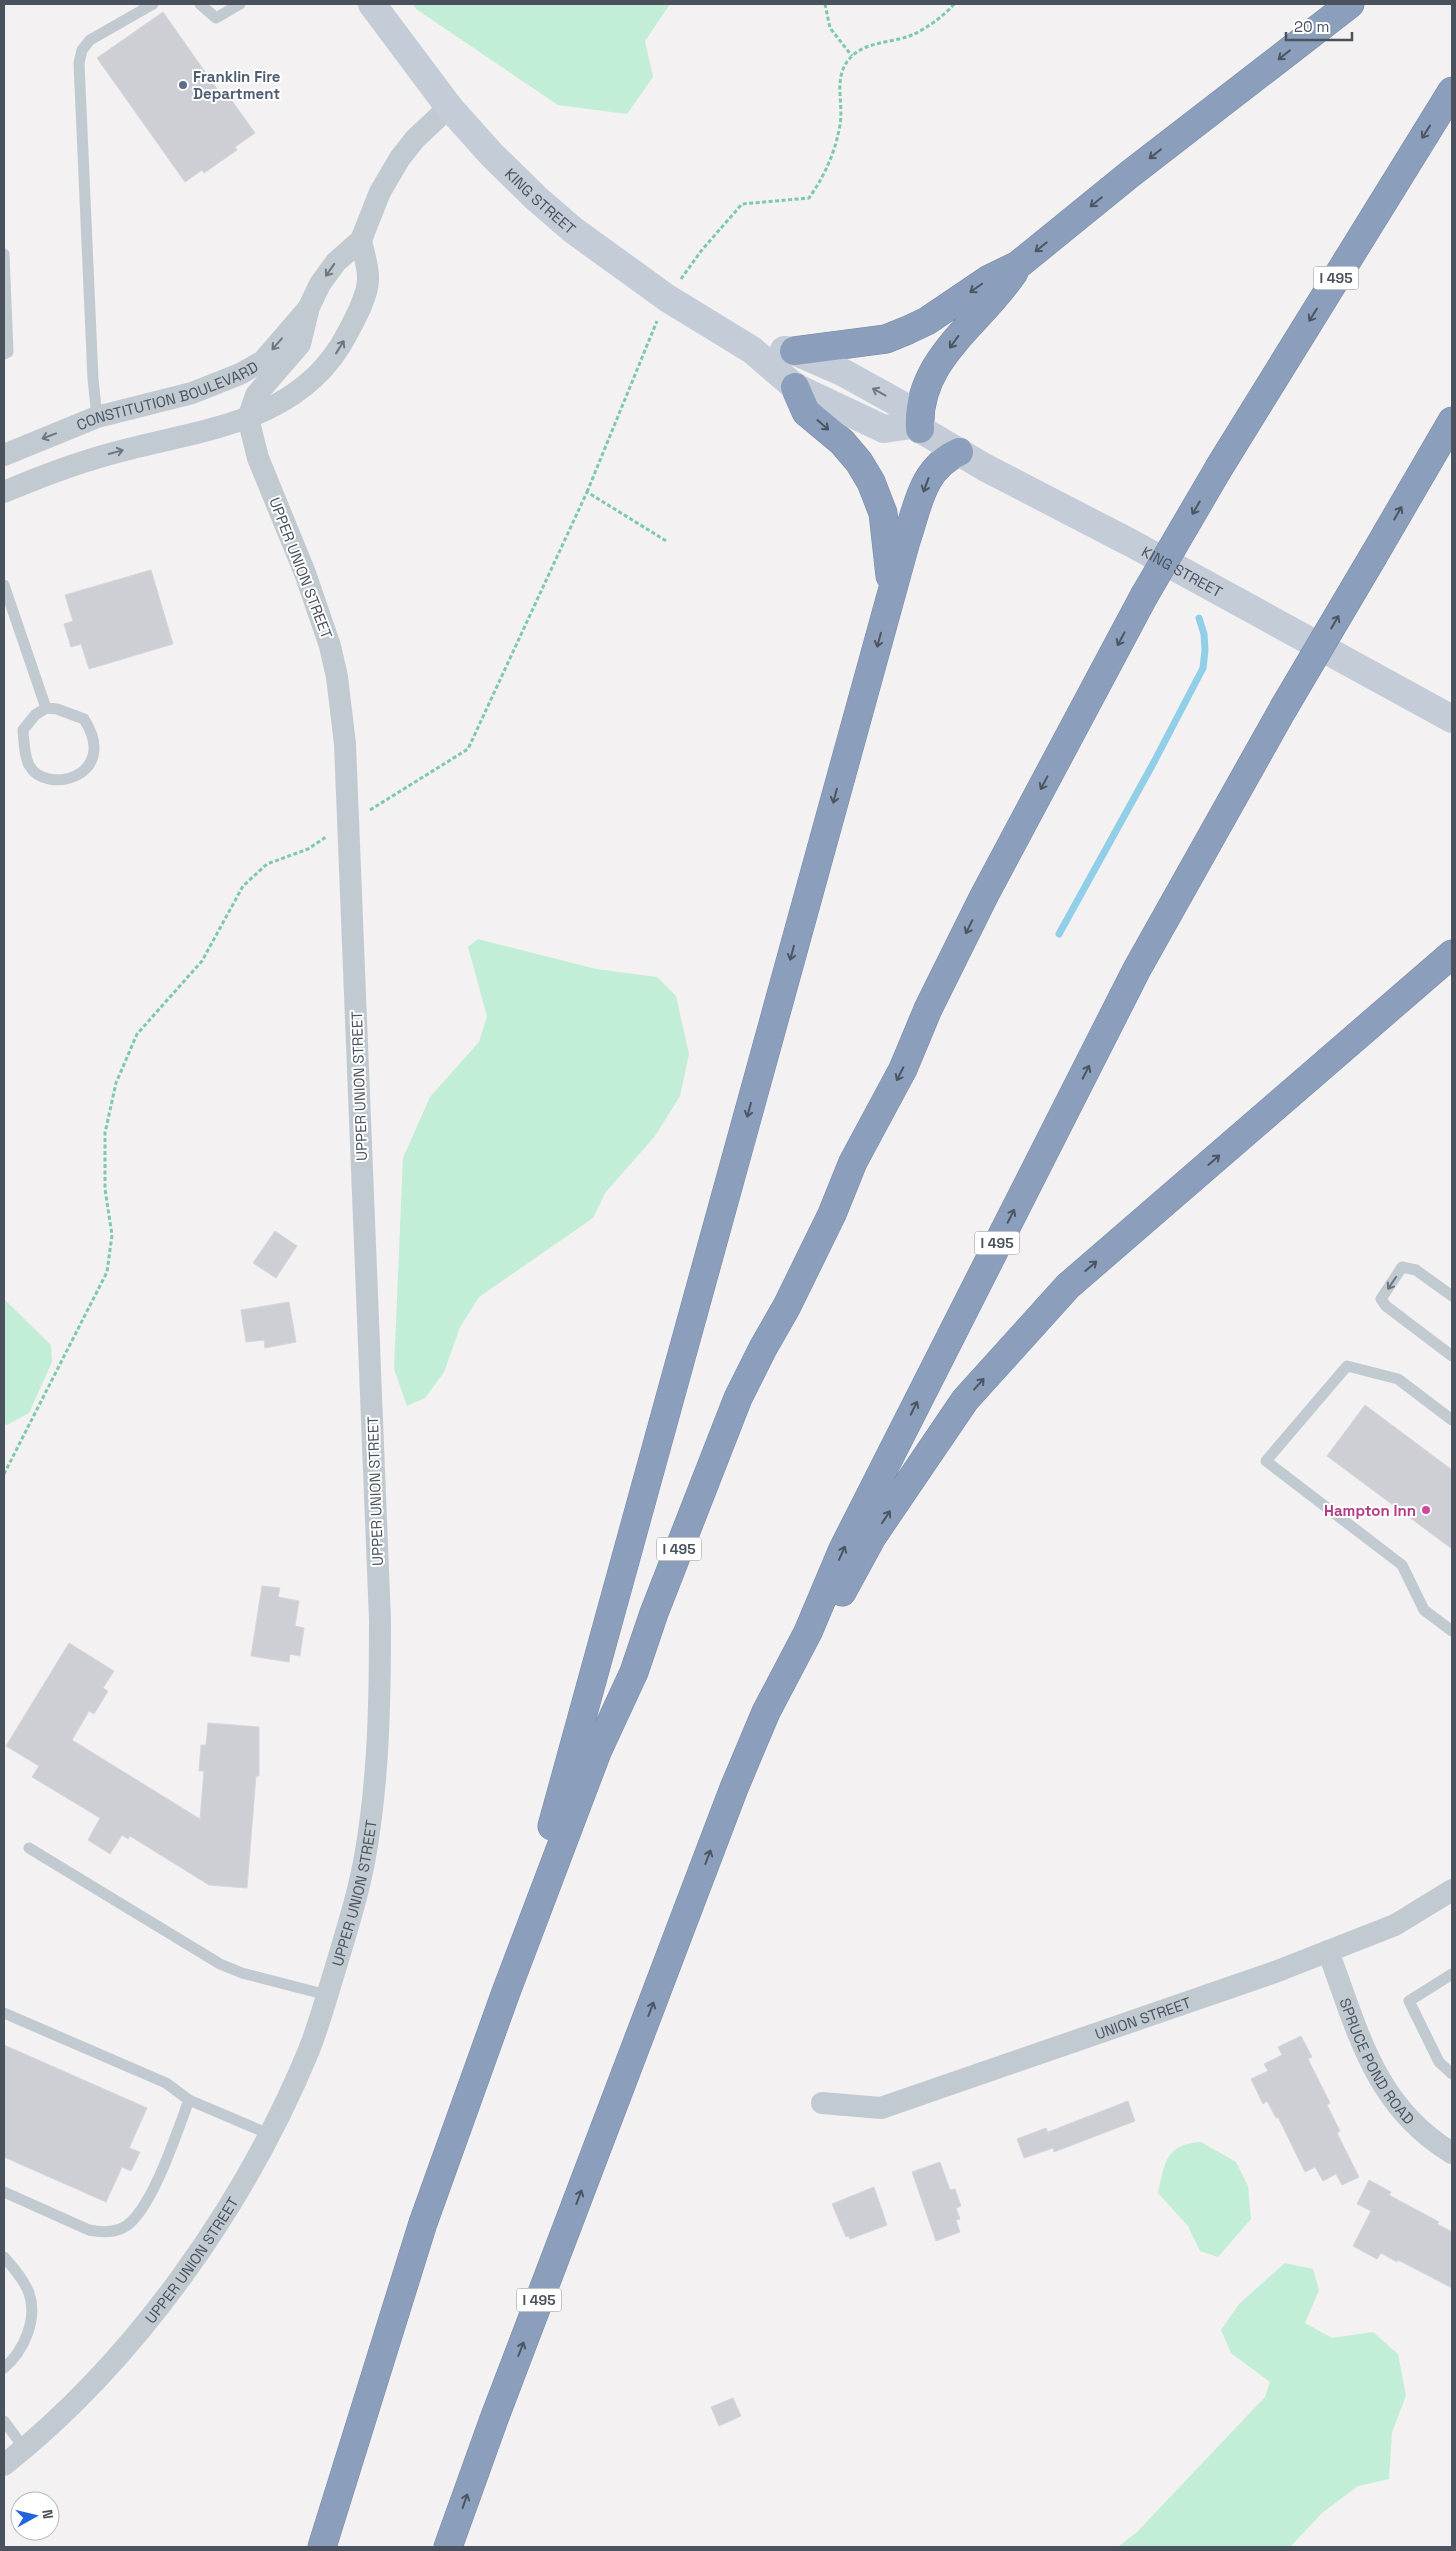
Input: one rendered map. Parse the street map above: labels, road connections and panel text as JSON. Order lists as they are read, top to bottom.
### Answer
{
  "streets": {
    "highway": ["I 495"],
    "main road": ["KING STREET"],
    "street": [
      "CONSTITUTION BOULEVARD",
      "UPPER UNION STREET",
      "UNION STREET",
      "SPRUCE POND ROAD"
    ]
  },
  "crossings": [
    ["UNION STREET", "SPRUCE POND ROAD"]
  ],
  "places": ["Franklin Fire Department", "Hampton Inn"],
  "scale_bar": "20 m",
  "north": "right"
}
